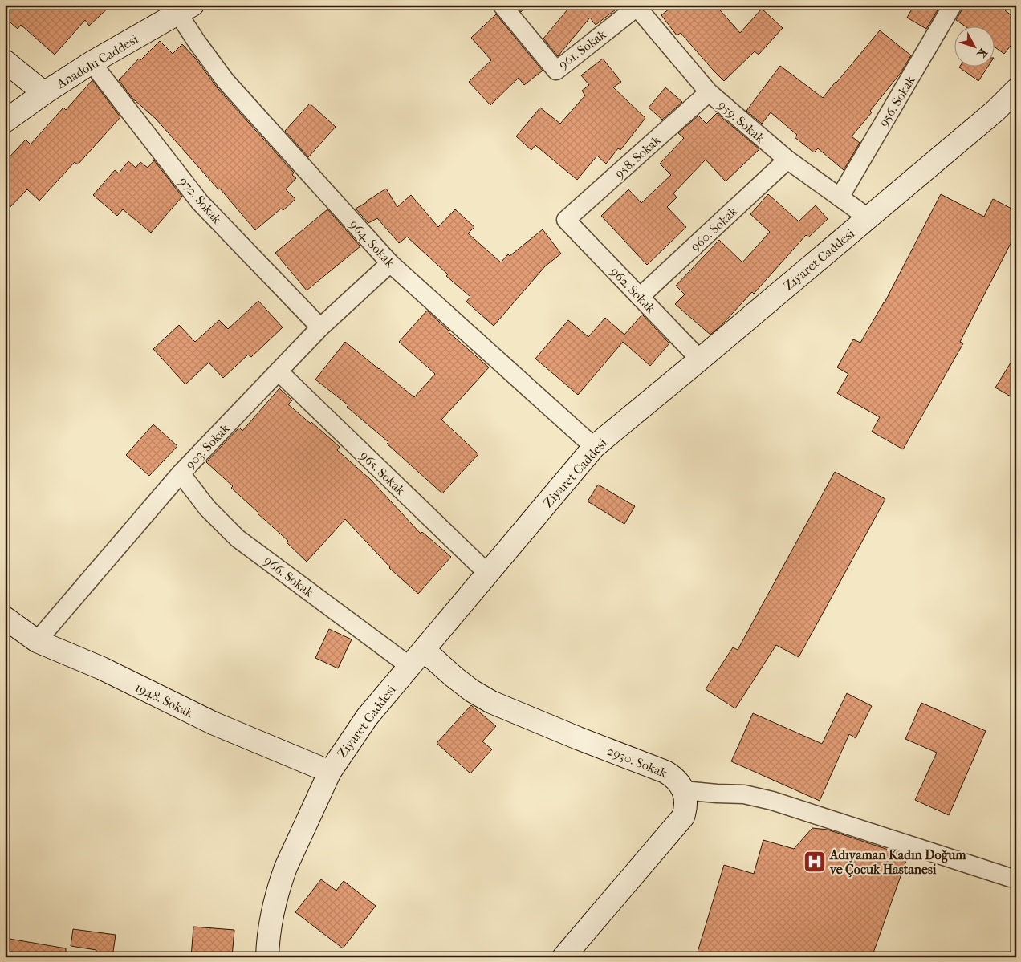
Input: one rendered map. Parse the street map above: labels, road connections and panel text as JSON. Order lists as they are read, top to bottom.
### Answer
{
  "streets": {
    "street": [
      "961. Sokak",
      "Anadolu Caddesi",
      "956. Sokak",
      "959. Sokak",
      "958. Sokak",
      "972. Sokak",
      "960. Sokak",
      "964. Sokak",
      "Ziyaret Caddesi",
      "962. Sokak",
      "903. Sokak",
      "965. Sokak",
      "966. Sokak",
      "1948. Sokak",
      "2930. Sokak"
    ]
  },
  "crossings": [
    ["961. Sokak", "959. Sokak"],
    ["Anadolu Caddesi", "972. Sokak"],
    ["Anadolu Caddesi", "964. Sokak"],
    ["956. Sokak", "959. Sokak"],
    ["959. Sokak", "958. Sokak"],
    ["959. Sokak", "960. Sokak"],
    ["959. Sokak", "Ziyaret Caddesi"],
    ["958. Sokak", "962. Sokak"],
    ["972. Sokak", "903. Sokak"],
    ["960. Sokak", "962. Sokak"],
    ["964. Sokak", "Ziyaret Caddesi"],
    ["964. Sokak", "903. Sokak"],
    ["Ziyaret Caddesi", "962. Sokak"],
    ["Ziyaret Caddesi", "965. Sokak"],
    ["Ziyaret Caddesi", "966. Sokak"],
    ["Ziyaret Caddesi", "1948. Sokak"],
    ["Ziyaret Caddesi", "2930. Sokak"],
    ["903. Sokak", "965. Sokak"],
    ["903. Sokak", "966. Sokak"],
    ["903. Sokak", "1948. Sokak"]
  ],
  "places": {
    "hospital": ["Adıyaman Kadın Doğum ve Çocuk Hastanesi"]
  },
  "north": "bottom right"
}
